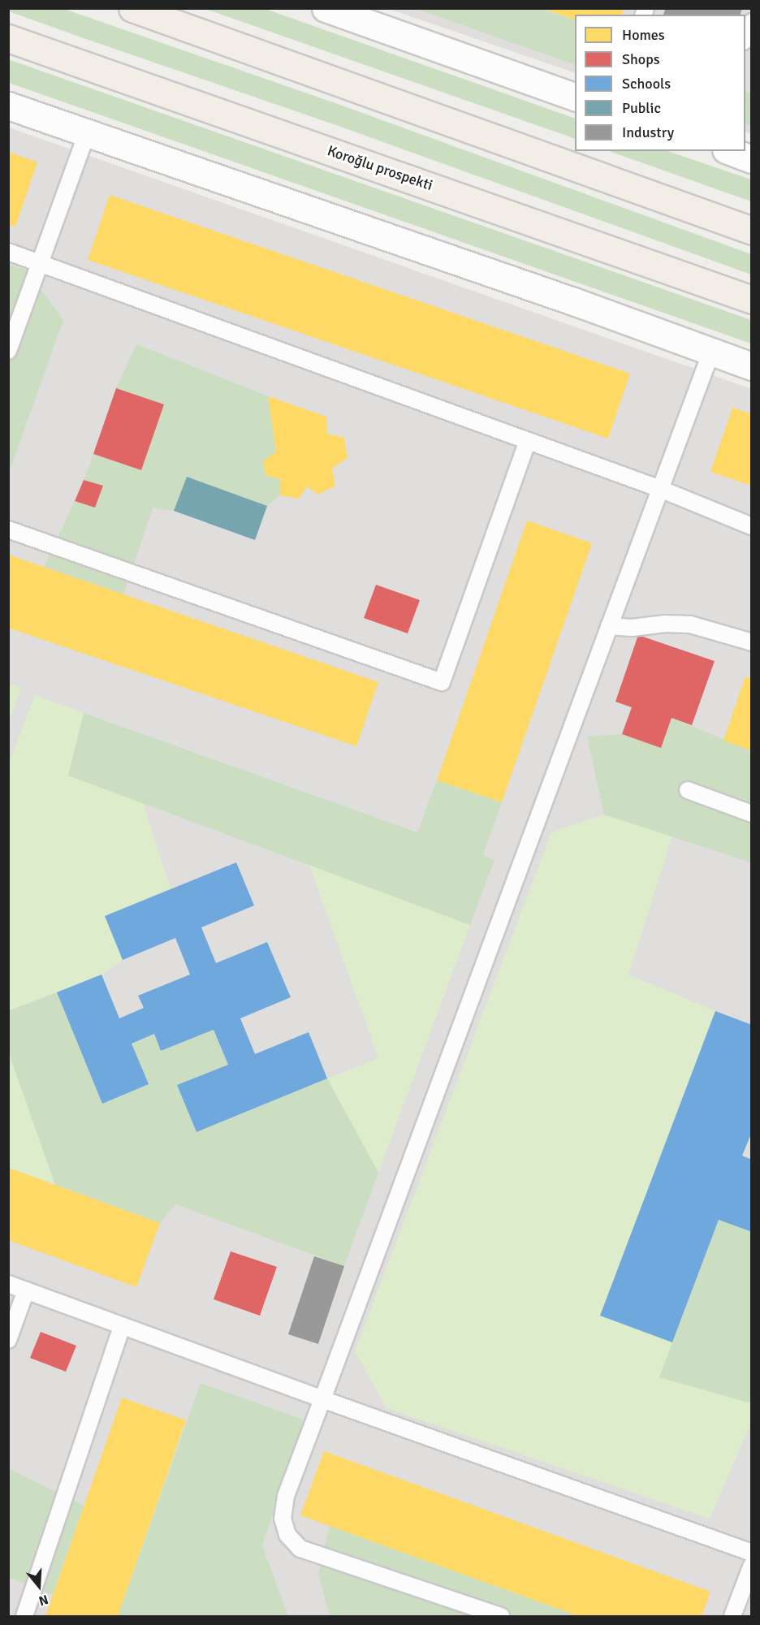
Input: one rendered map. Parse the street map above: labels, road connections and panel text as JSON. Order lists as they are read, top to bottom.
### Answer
{
  "streets": {
    "main road": ["Koroğlu prospekti"]
  },
  "legend": [
    "Homes",
    "Shops",
    "Schools",
    "Public",
    "Industry"
  ],
  "north": "bottom"
}
